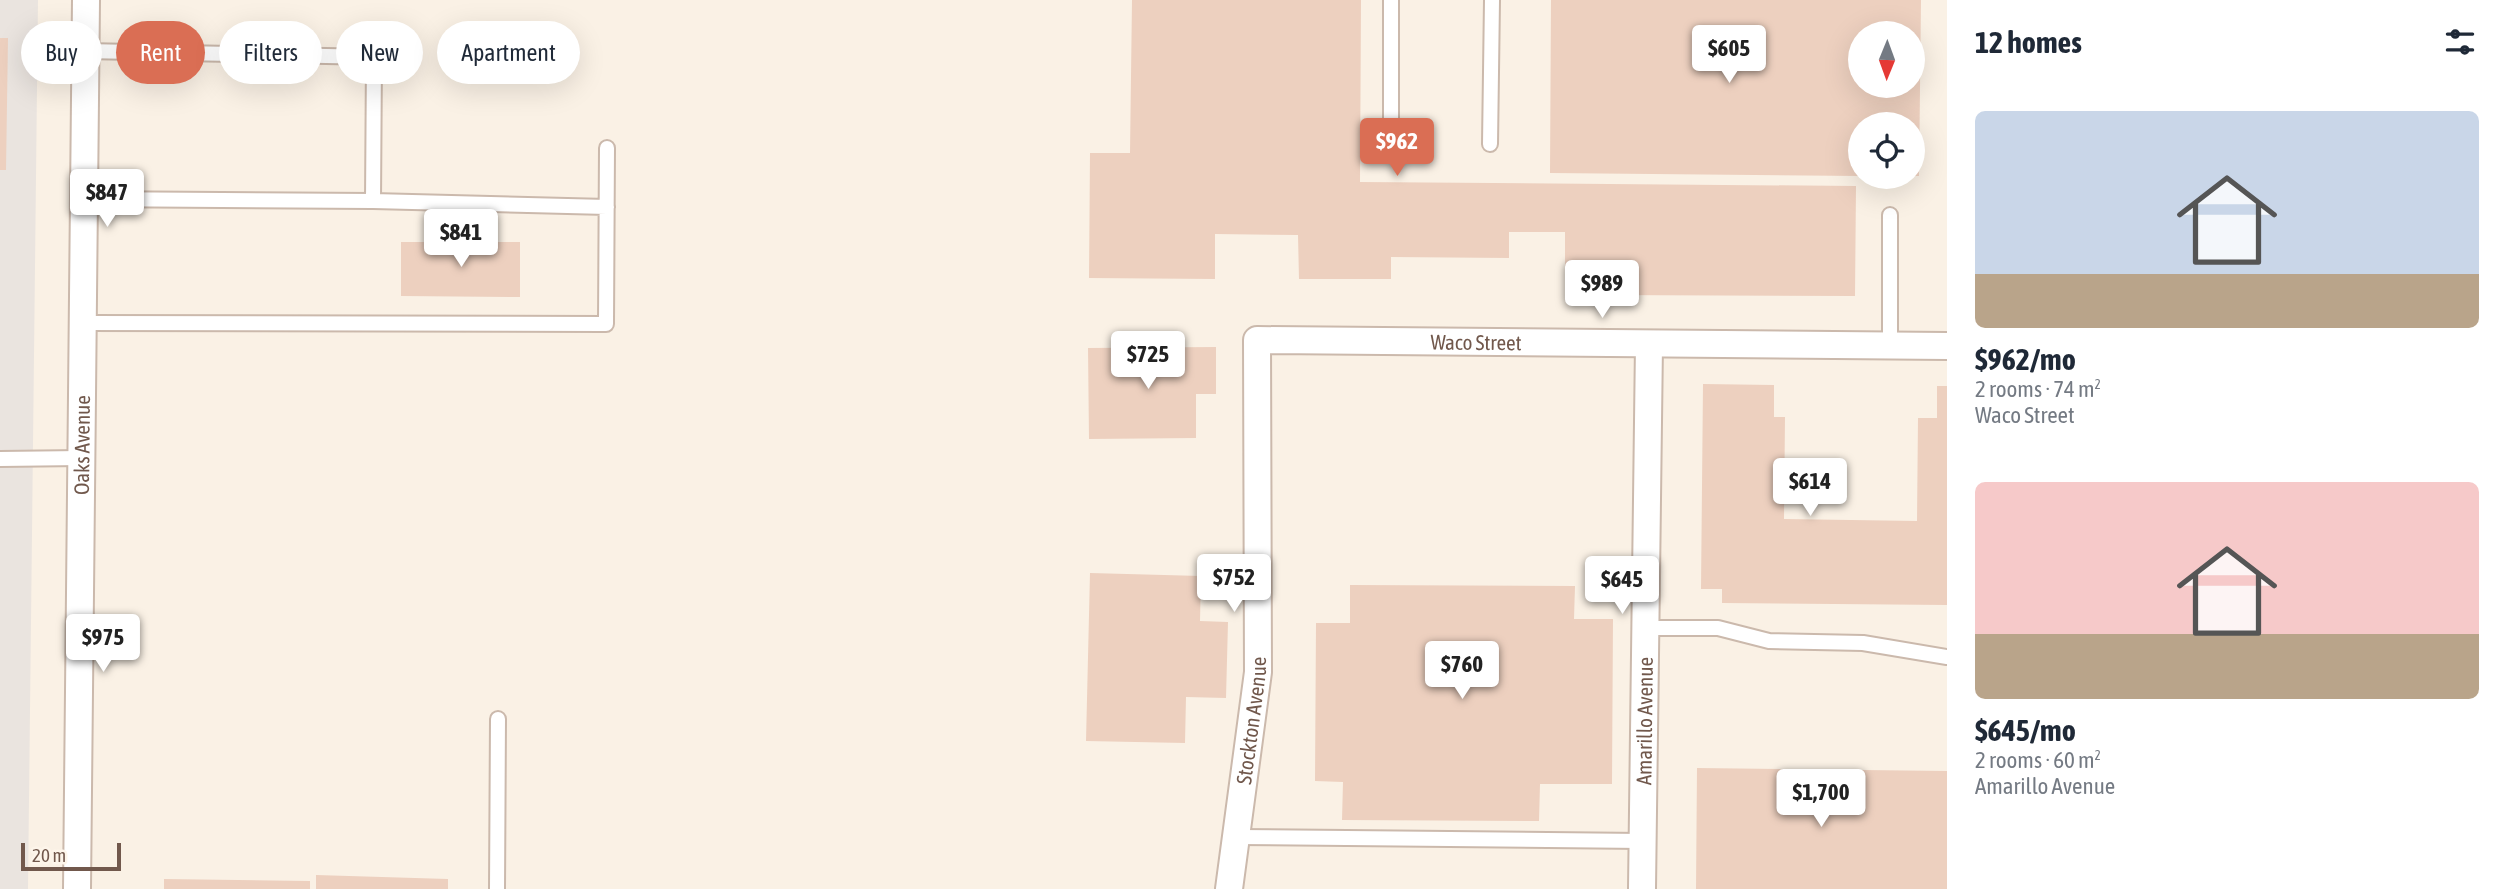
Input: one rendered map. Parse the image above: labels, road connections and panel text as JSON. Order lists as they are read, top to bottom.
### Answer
{
  "streets": {
    "street": [
      "Waco Street",
      "Oaks Avenue",
      "Stockton Avenue",
      "Amarillo Avenue"
    ]
  },
  "crossings": [
    ["Waco Street", "Stockton Avenue"],
    ["Waco Street", "Amarillo Avenue"]
  ],
  "scale_bar": "20 m",
  "north": "bottom",
  "page": {
    "heading": "12 homes",
    "chip": [
      "Buy",
      "Rent",
      "Filters",
      "New",
      "Apartment"
    ],
    "price": [
      "$605",
      "$962",
      "$847",
      "$841",
      "$989",
      "$725",
      "$614",
      "$752",
      "$645",
      "$975",
      "$760",
      "$1,700"
    ],
    "list": [
      {
        "name": "$962/mo",
        "note": "2 rooms · 74 m² · Waco Street"
      },
      {
        "name": "$645/mo",
        "note": "2 rooms · 60 m² · Amarillo Avenue"
      }
    ],
    "scale": "20 m"
  }
}
